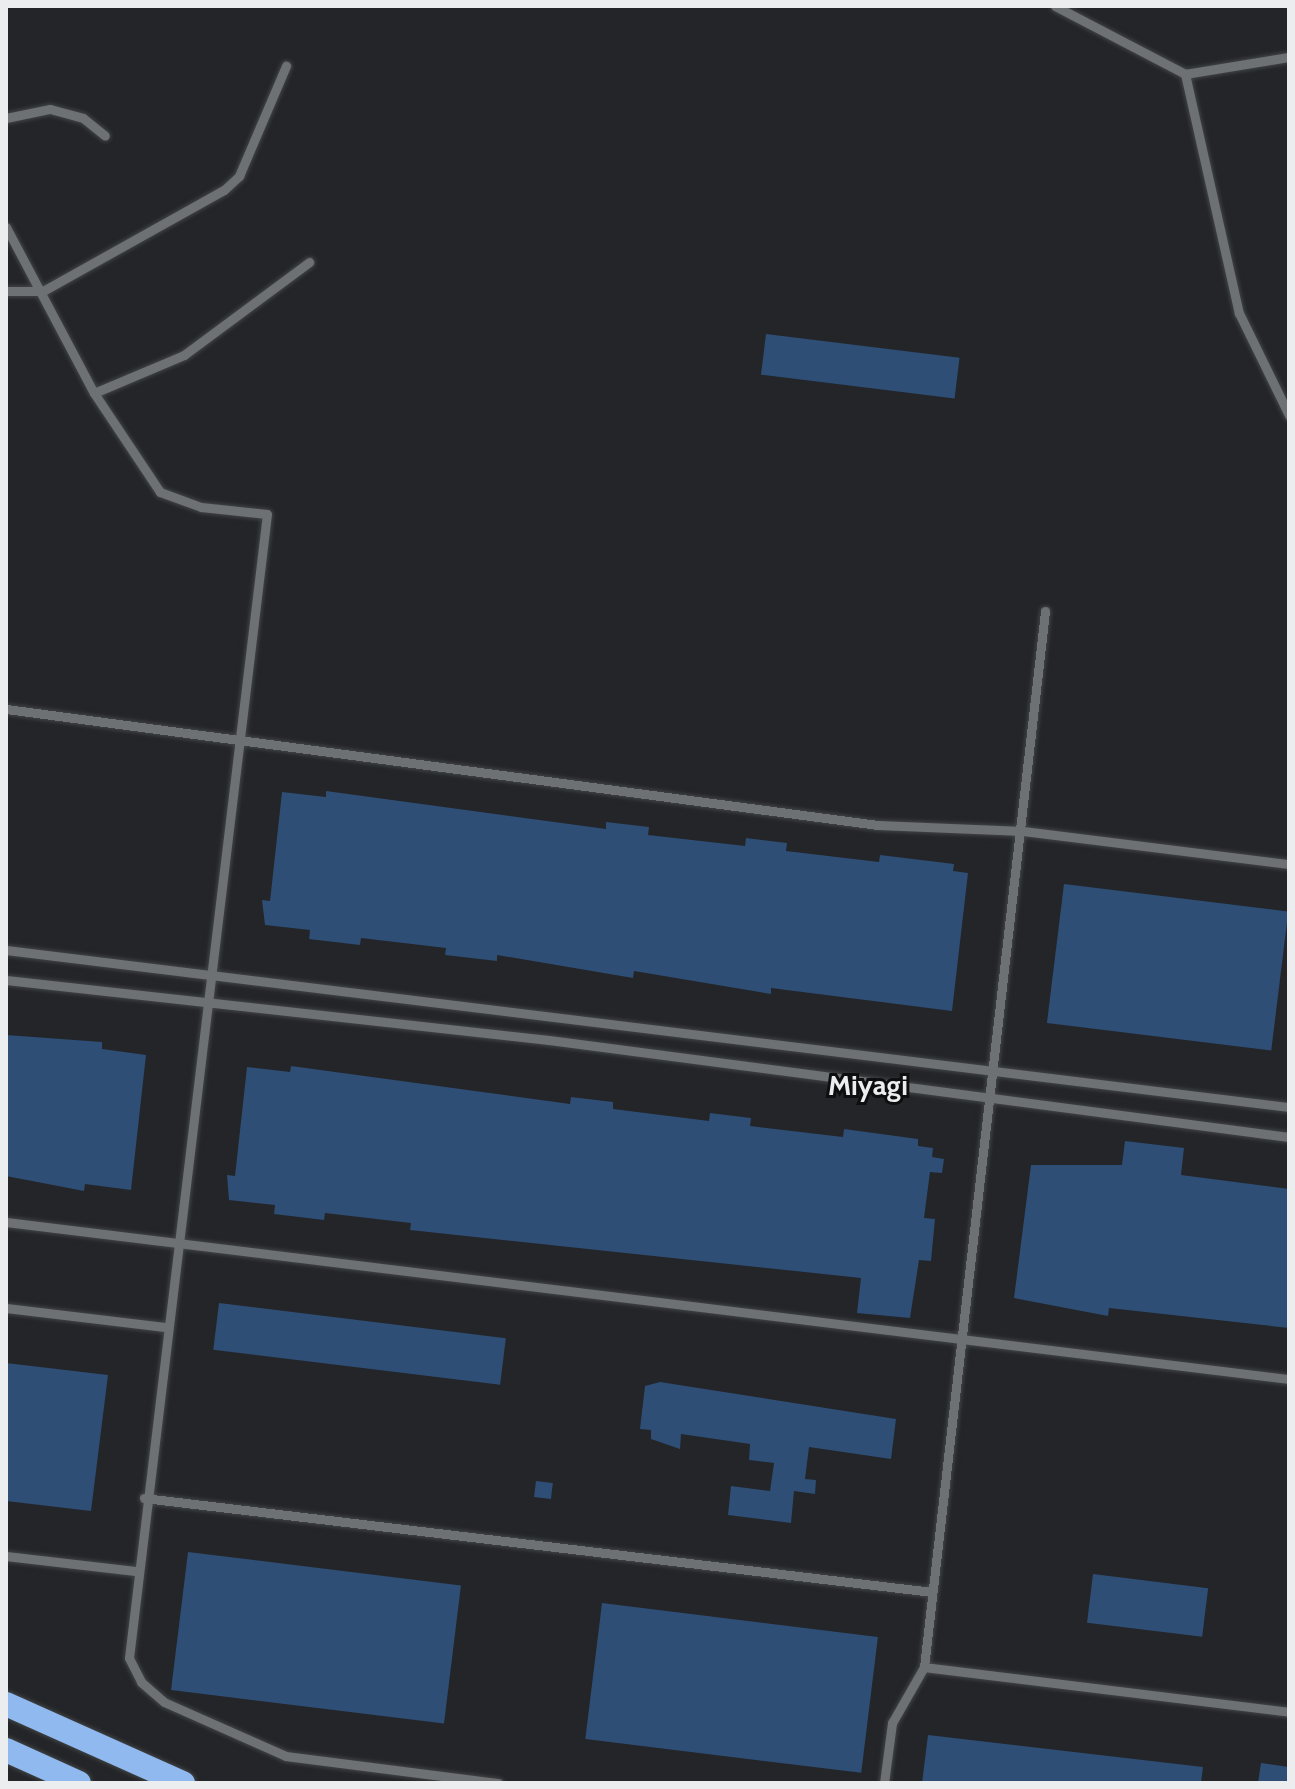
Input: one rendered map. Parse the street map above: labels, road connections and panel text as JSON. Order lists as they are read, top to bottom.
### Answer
{
  "districts": ["Miyagi"]
}
